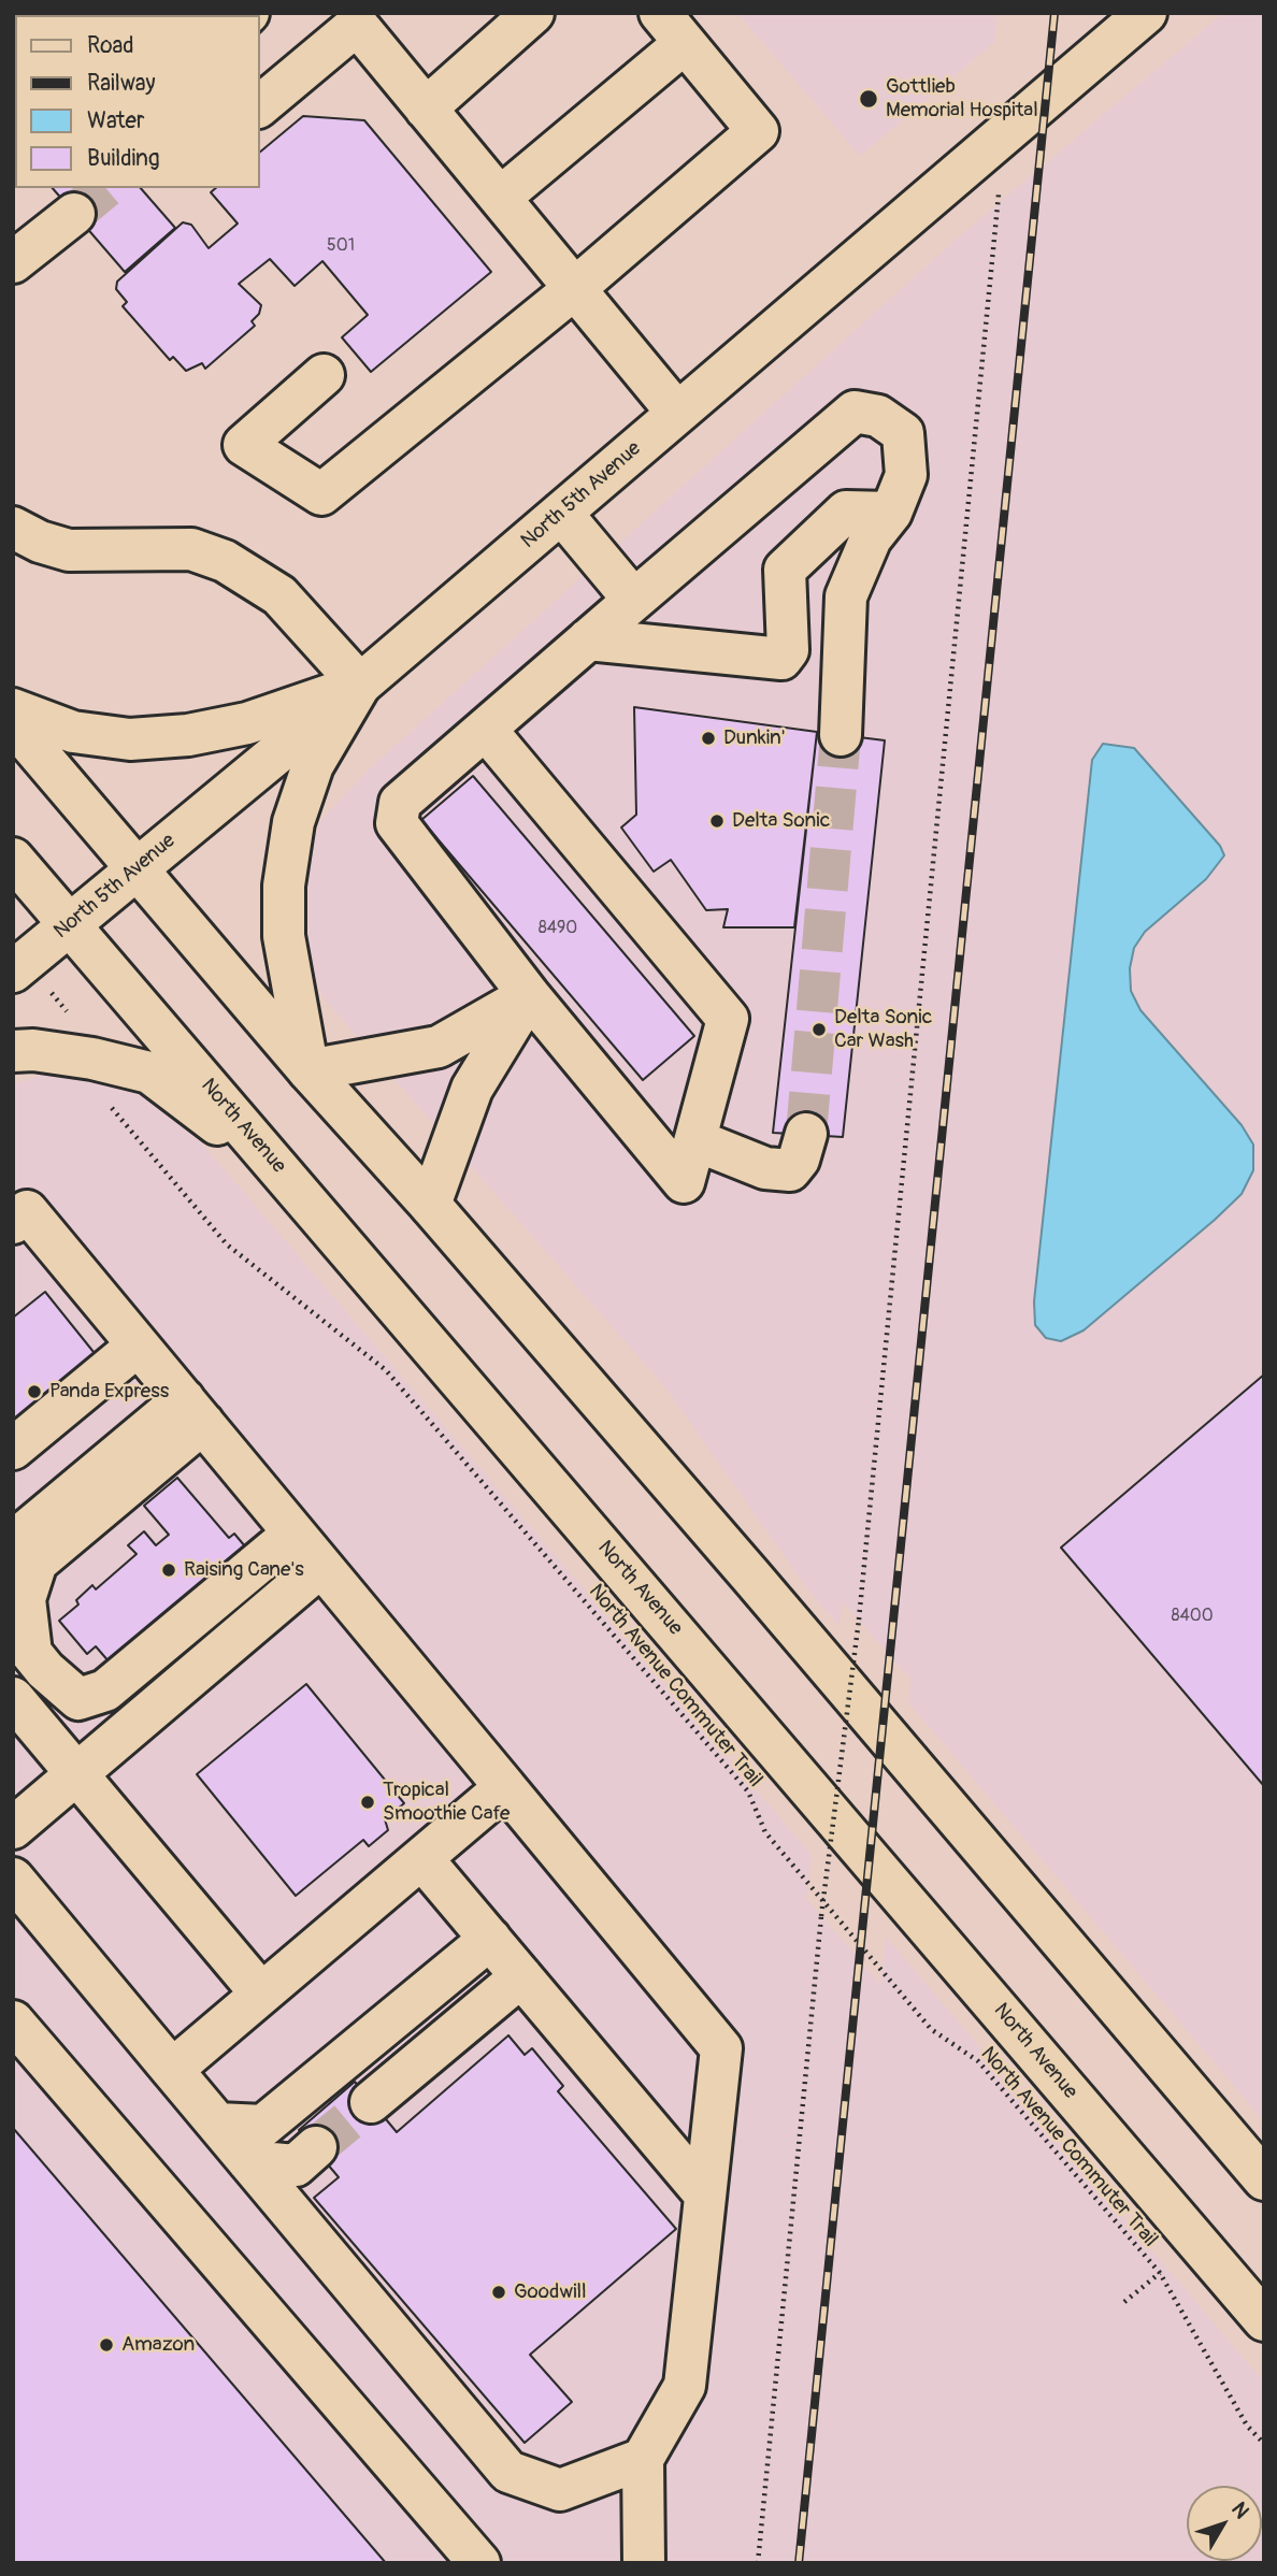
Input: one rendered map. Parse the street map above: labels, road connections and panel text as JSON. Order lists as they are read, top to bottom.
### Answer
{
  "streets": {
    "main road": ["North 5th Avenue", "North Avenue"],
    "path": ["North Avenue Commuter Trail"]
  },
  "crossings": [
    ["North 5th Avenue", "North Avenue"]
  ],
  "places": [
    "Gottlieb Memorial Hospital",
    "Dunkin'",
    "Delta Sonic",
    "Delta Sonic Car Wash",
    "Panda Express",
    "Raising Cane's",
    "Tropical Smoothie Cafe",
    "Goodwill",
    "Amazon"
  ],
  "house_numbers": ["501", "8490", "8400"],
  "legend": [
    "Road",
    "Railway",
    "Water",
    "Building"
  ],
  "north": "top right"
}
